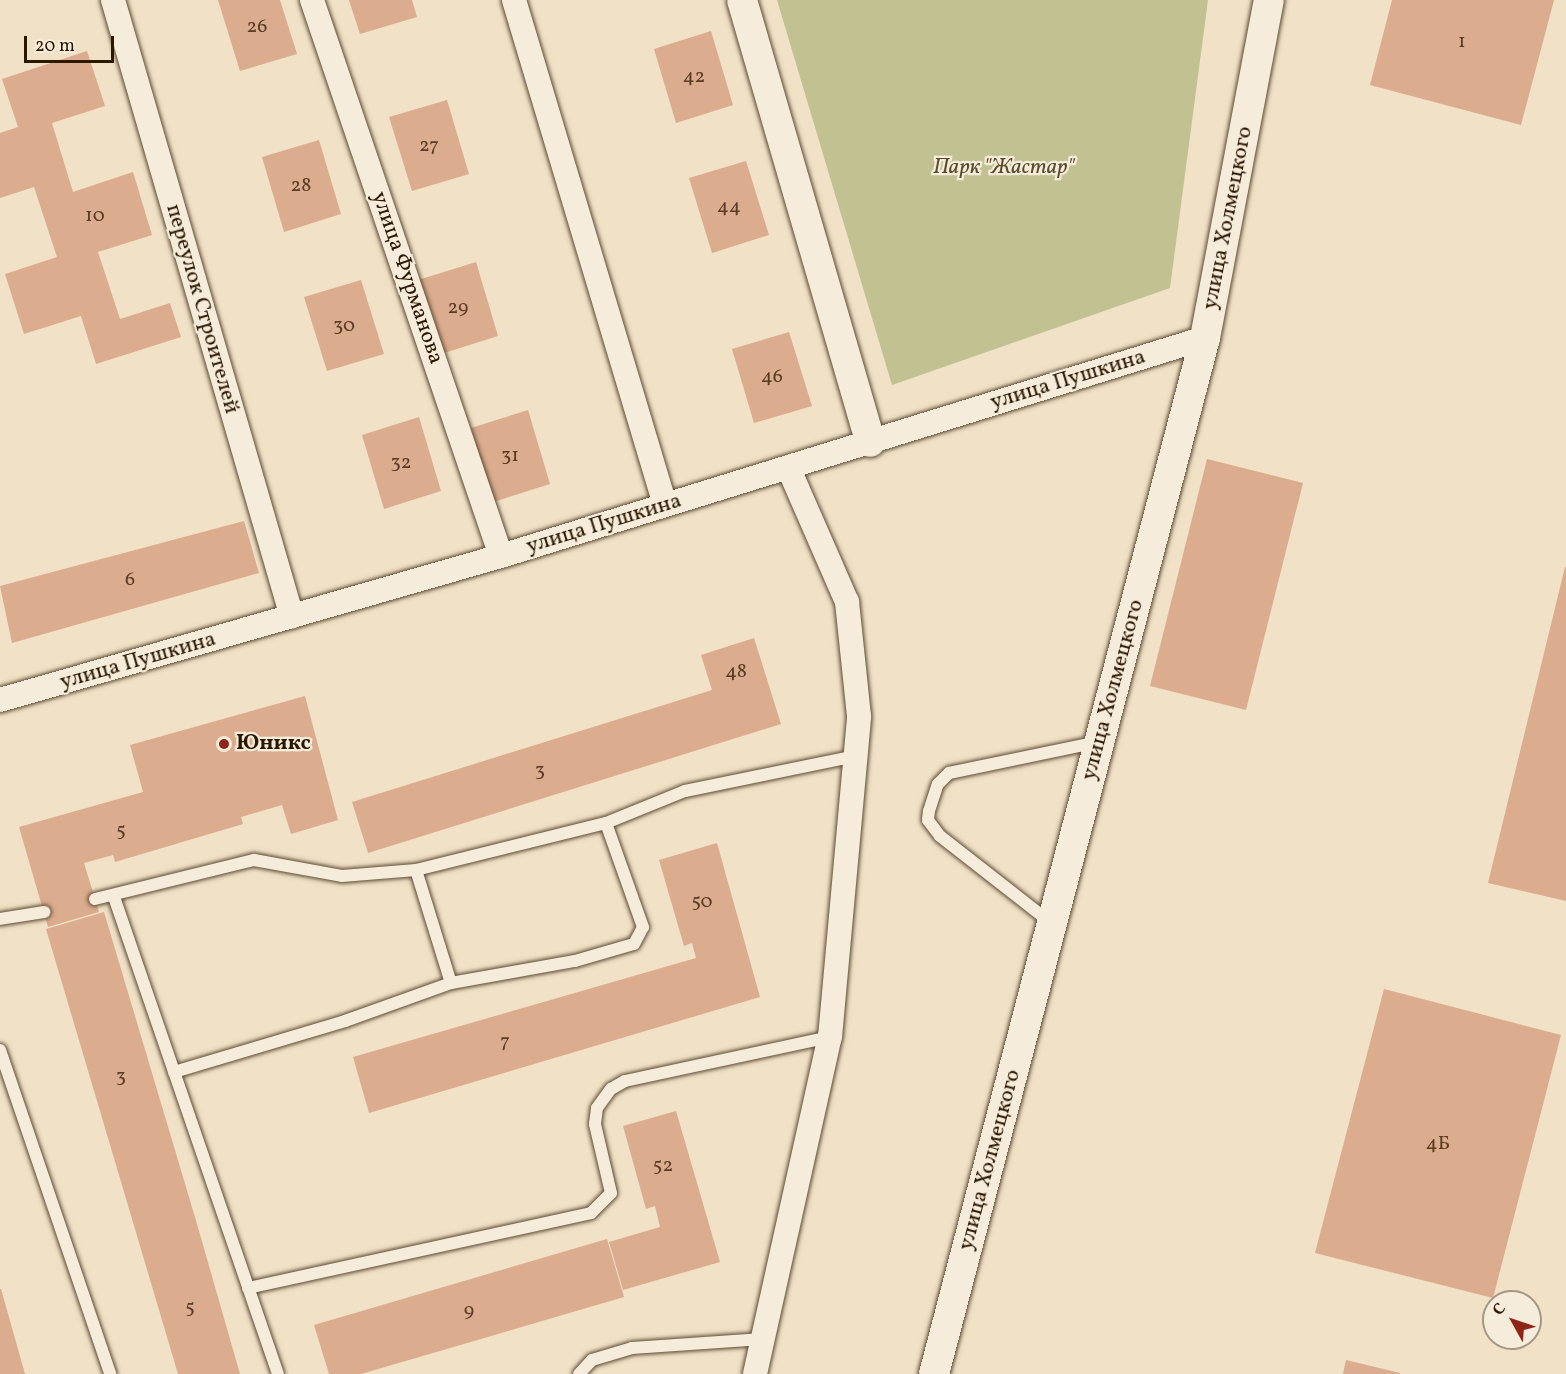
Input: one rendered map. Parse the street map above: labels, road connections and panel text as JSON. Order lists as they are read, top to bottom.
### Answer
{
  "streets": {
    "street": [
      "улица Холмецкого",
      "улица Фурманова",
      "переулок Строителей",
      "улица Пушкина"
    ]
  },
  "crossings": [
    ["улица Холмецкого", "улица Пушкина"],
    ["улица Фурманова", "улица Пушкина"],
    ["переулок Строителей", "улица Пушкина"]
  ],
  "parks": ["Парк \"Жастар\""],
  "places": ["Юникс"],
  "house_numbers": [
    "26",
    "1",
    "42",
    "27",
    "28",
    "44",
    "10",
    "29",
    "30",
    "46",
    "31",
    "32",
    "6",
    "48",
    "3",
    "5",
    "50",
    "7",
    "3",
    "4Б",
    "52",
    "5",
    "9"
  ],
  "scale_bar": "20 m",
  "north": "top left"
}
